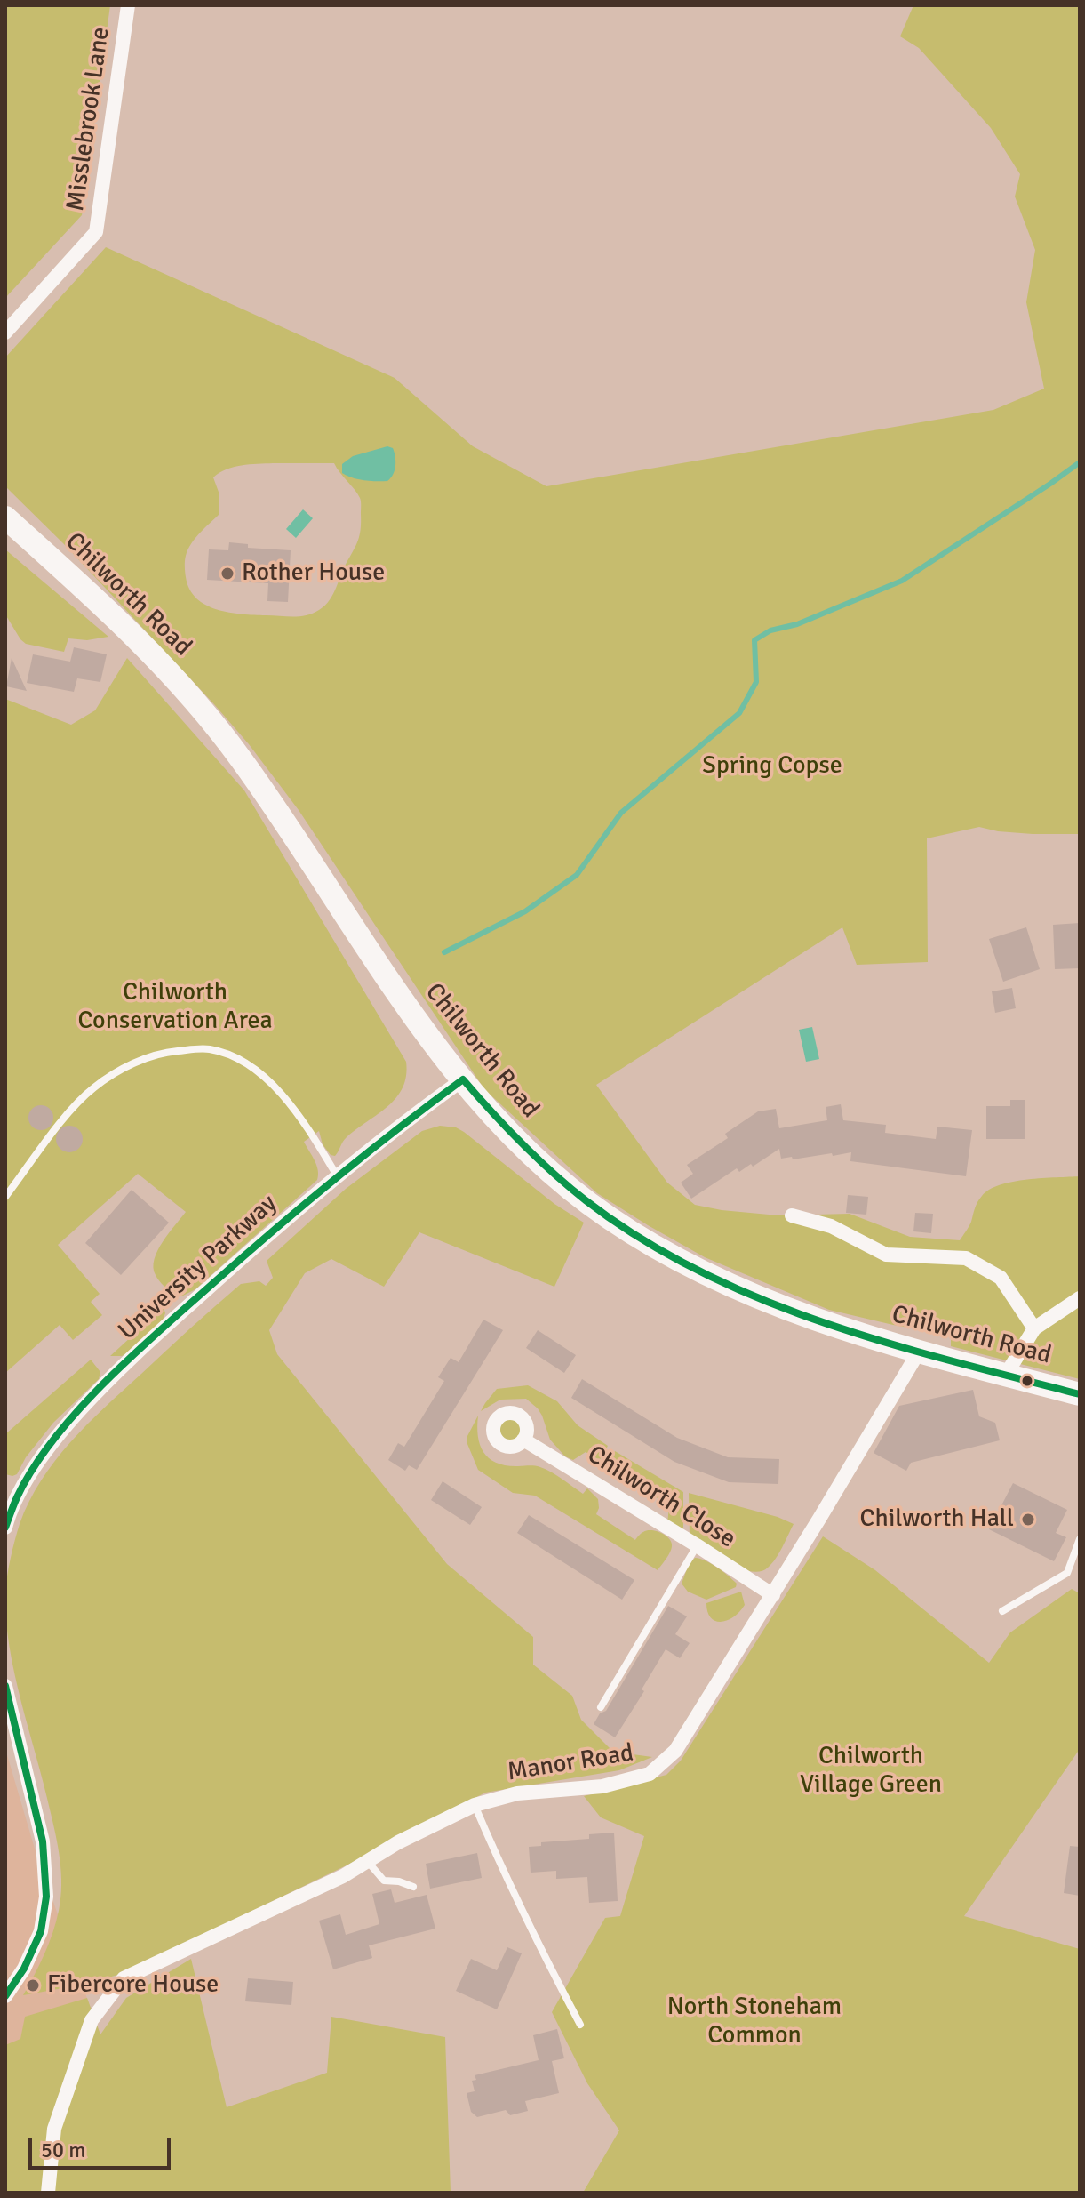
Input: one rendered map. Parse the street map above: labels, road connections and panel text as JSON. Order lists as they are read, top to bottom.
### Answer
{
  "streets": {
    "main road": ["Chilworth Road"],
    "street": [
      "Misslebrook Lane",
      "University Parkway",
      "Chilworth Close",
      "Manor Road"
    ]
  },
  "crossings": [
    ["Chilworth Road", "University Parkway"],
    ["Chilworth Road", "Manor Road"],
    ["Chilworth Close", "Manor Road"]
  ],
  "parks": [
    "Spring Copse",
    "Chilworth Conservation Area",
    "Chilworth Village Green",
    "North Stoneham Common"
  ],
  "places": ["Rother House", "Chilworth Hall", "Fibercore House"],
  "scale_bar": "50 m"
}
